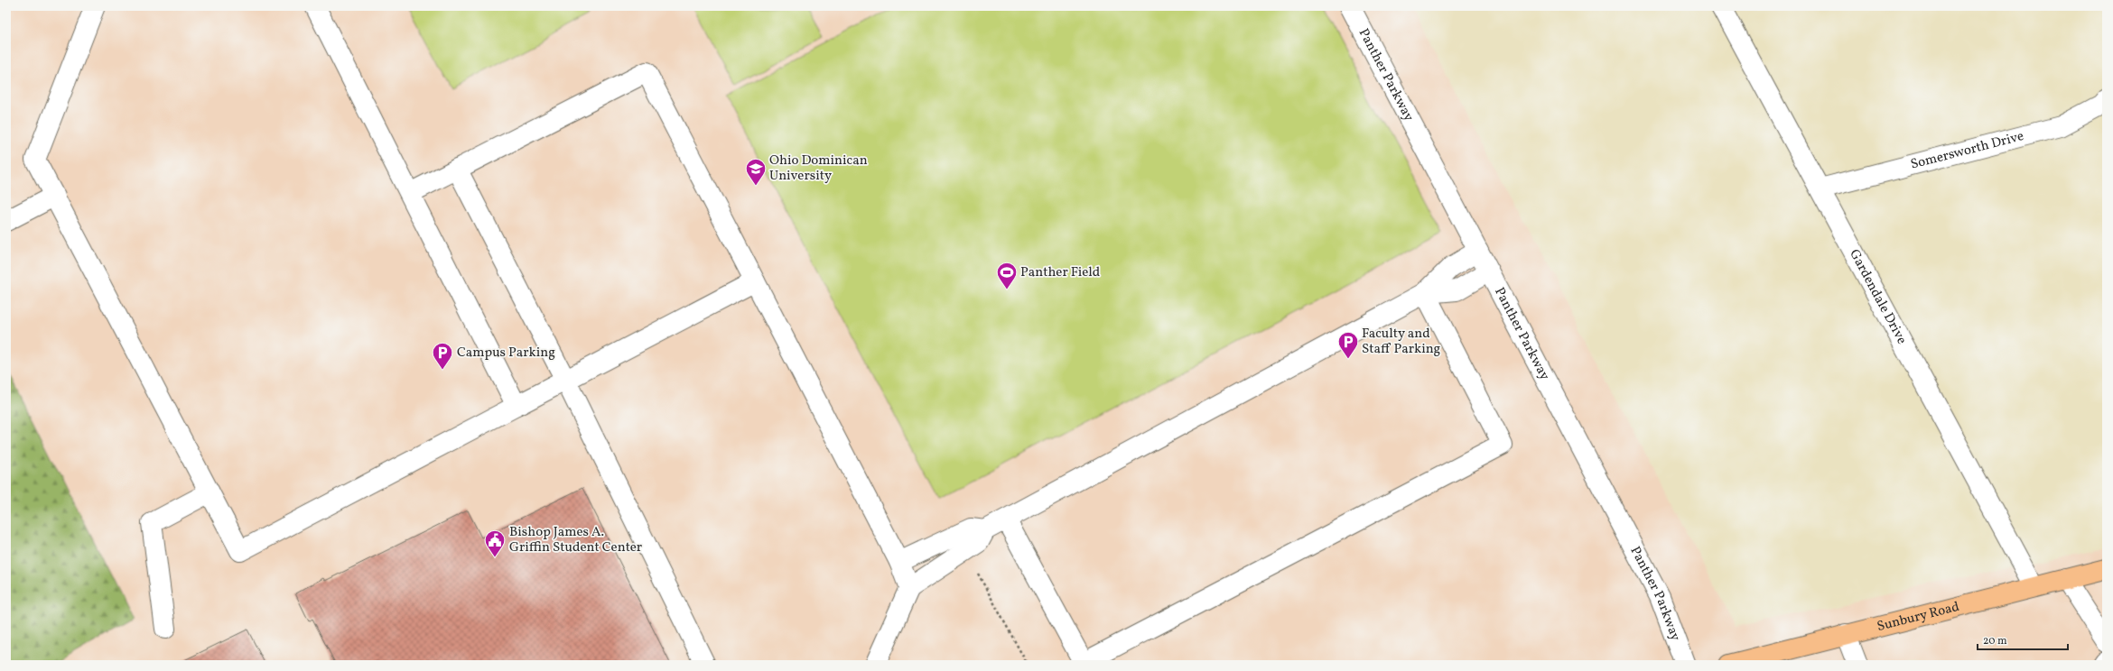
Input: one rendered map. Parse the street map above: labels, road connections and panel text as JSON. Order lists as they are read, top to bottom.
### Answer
{
  "streets": {
    "main road": ["Sunbury Road"],
    "street": ["Panther Parkway", "Somersworth Drive", "Gardendale Drive"]
  },
  "crossings": [
    ["Somersworth Drive", "Gardendale Drive"],
    ["Gardendale Drive", "Sunbury Road"]
  ],
  "places": {
    "school or university": ["Ohio Dominican University"],
    "sports": ["Panther Field"],
    "parking": ["Faculty and Staff Parking", "Campus Parking"],
    "public building": ["Bishop James A. Griffin Student Center"]
  },
  "scale_bar": "20 m"
}
